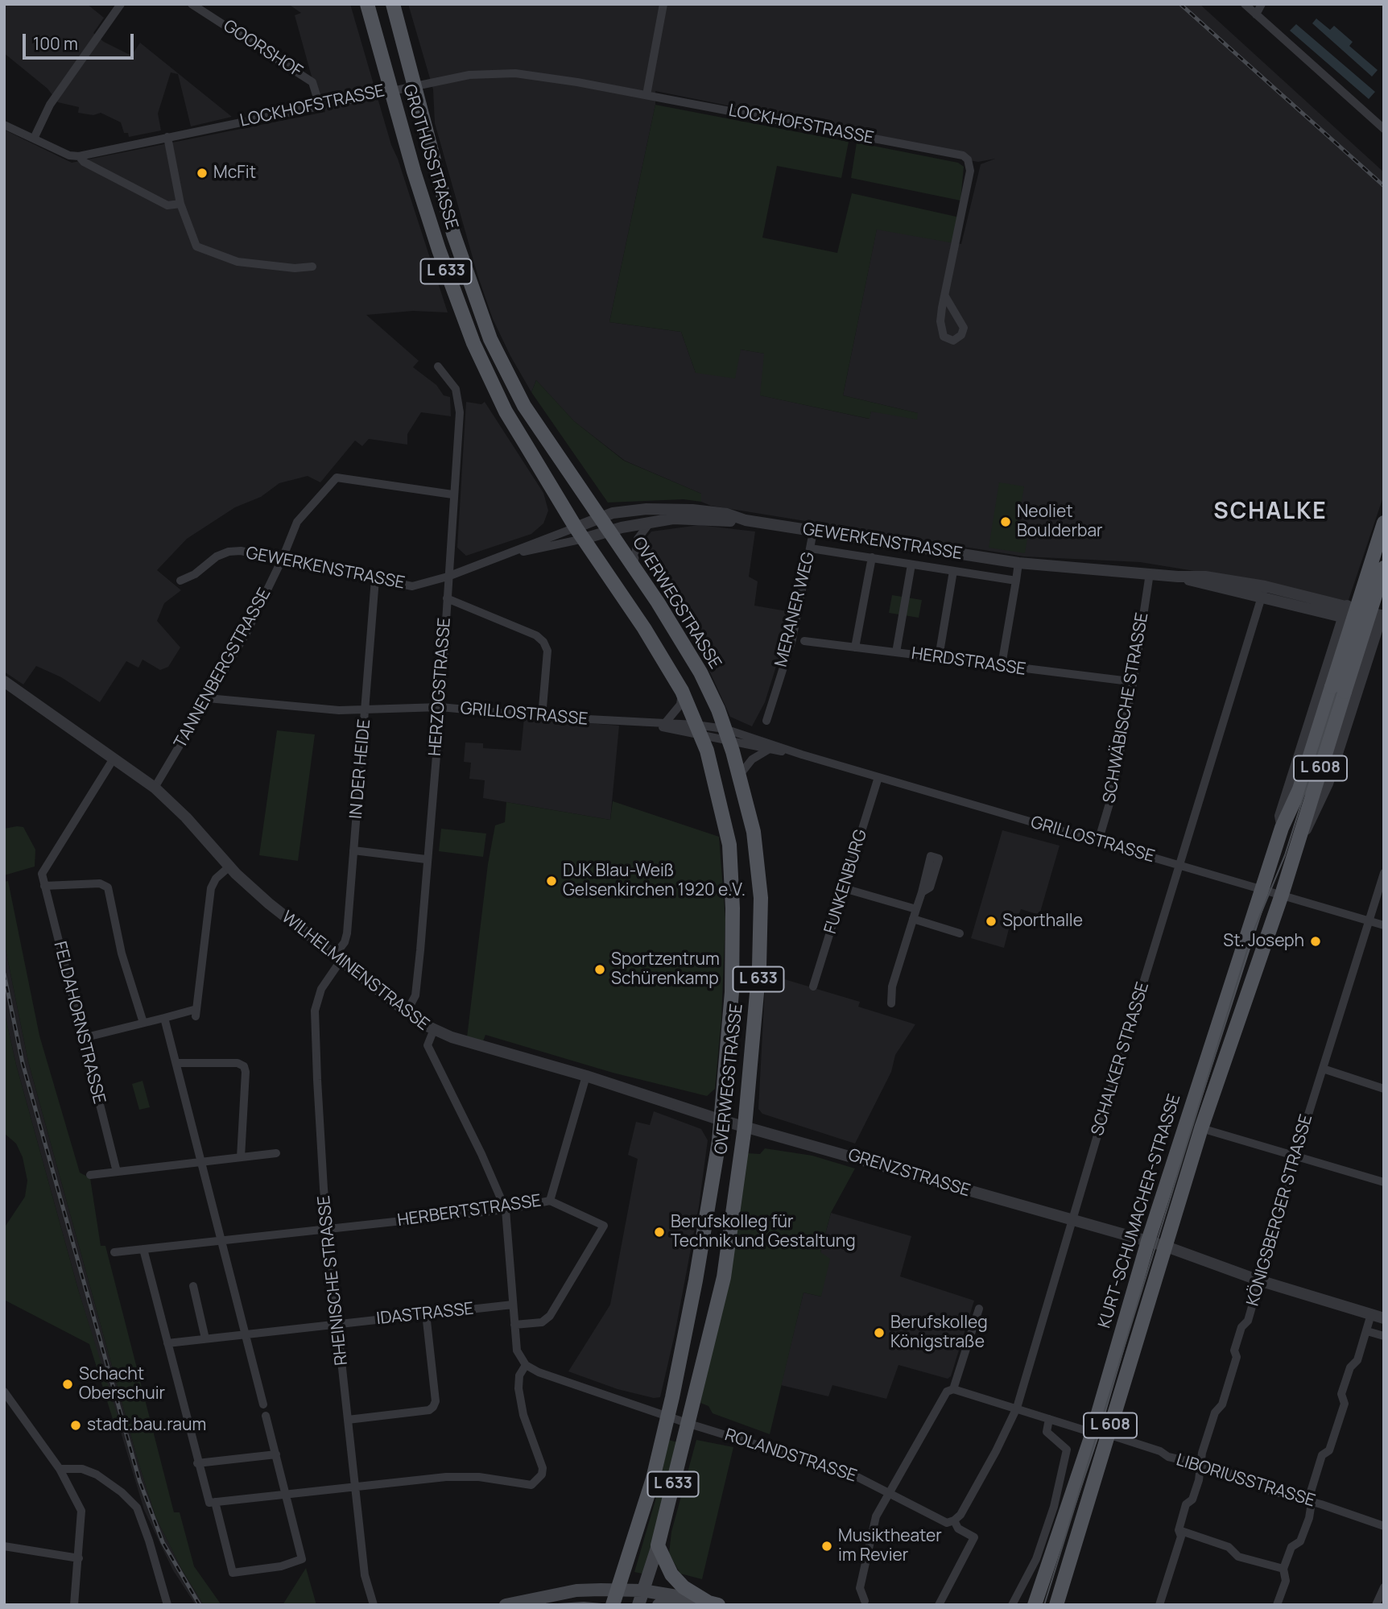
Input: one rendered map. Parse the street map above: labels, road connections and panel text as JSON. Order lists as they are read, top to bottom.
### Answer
{
  "streets": {
    "main road": [
      "GROTHUSSTRASSE",
      "L 633",
      "OVERWEGSTRASSE",
      "L 608",
      "KURT-SCHUMACHER-STRASSE"
    ],
    "street": [
      "GOORSHOF",
      "LOCKHOFSTRASSE",
      "GEWERKENSTRASSE",
      "MERANER WEG",
      "HERDSTRASSE",
      "TANNENBERGSTRASSE",
      "HERZOGSTRASSE",
      "SCHWÄBISCHE STRASSE",
      "GRILLOSTRASSE",
      "IN DER HEIDE",
      "FUNKENBURG",
      "WILHELMINENSTRASSE",
      "FELDAHORNSTRASSE",
      "SCHALKER STRASSE",
      "GRENZSTRASSE",
      "KÖNIGSBERGER STRASSE",
      "HERBERTSTRASSE",
      "RHEINISCHE STRASSE",
      "IDASTRASSE",
      "ROLANDSTRASSE",
      "LIBORIUSSTRASSE"
    ]
  },
  "crossings": [
    ["GOORSHOF", "LOCKHOFSTRASSE"],
    ["LOCKHOFSTRASSE", "GROTHUSSTRASSE"],
    ["GROTHUSSTRASSE", "GEWERKENSTRASSE"],
    ["GROTHUSSTRASSE", "OVERWEGSTRASSE"],
    ["GEWERKENSTRASSE", "OVERWEGSTRASSE"],
    ["GEWERKENSTRASSE", "MERANER WEG"],
    ["GEWERKENSTRASSE", "TANNENBERGSTRASSE"],
    ["GEWERKENSTRASSE", "HERZOGSTRASSE"],
    ["GEWERKENSTRASSE", "SCHWÄBISCHE STRASSE"],
    ["GEWERKENSTRASSE", "IN DER HEIDE"],
    ["GEWERKENSTRASSE", "SCHALKER STRASSE"],
    ["GEWERKENSTRASSE", "KURT-SCHUMACHER-STRASSE"],
    ["OVERWEGSTRASSE", "GRILLOSTRASSE"],
    ["OVERWEGSTRASSE", "GRENZSTRASSE"],
    ["OVERWEGSTRASSE", "ROLANDSTRASSE"],
    ["HERDSTRASSE", "SCHWÄBISCHE STRASSE"],
    ["TANNENBERGSTRASSE", "HERZOGSTRASSE"],
    ["TANNENBERGSTRASSE", "GRILLOSTRASSE"],
    ["TANNENBERGSTRASSE", "WILHELMINENSTRASSE"],
    ["HERZOGSTRASSE", "GRILLOSTRASSE"],
    ["HERZOGSTRASSE", "WILHELMINENSTRASSE"],
    ["SCHWÄBISCHE STRASSE", "GRILLOSTRASSE"],
    ["GRILLOSTRASSE", "IN DER HEIDE"],
    ["GRILLOSTRASSE", "FUNKENBURG"],
    ["GRILLOSTRASSE", "SCHALKER STRASSE"],
    ["GRILLOSTRASSE", "KÖNIGSBERGER STRASSE"],
    ["GRILLOSTRASSE", "KURT-SCHUMACHER-STRASSE"],
    ["IN DER HEIDE", "WILHELMINENSTRASSE"],
    ["IN DER HEIDE", "RHEINISCHE STRASSE"],
    ["WILHELMINENSTRASSE", "FELDAHORNSTRASSE"],
    ["WILHELMINENSTRASSE", "GRENZSTRASSE"],
    ["WILHELMINENSTRASSE", "HERBERTSTRASSE"],
    ["WILHELMINENSTRASSE", "RHEINISCHE STRASSE"],
    ["WILHELMINENSTRASSE", "IDASTRASSE"],
    ["WILHELMINENSTRASSE", "ROLANDSTRASSE"],
    ["SCHALKER STRASSE", "GRENZSTRASSE"],
    ["SCHALKER STRASSE", "ROLANDSTRASSE"],
    ["GRENZSTRASSE", "KÖNIGSBERGER STRASSE"],
    ["GRENZSTRASSE", "HERBERTSTRASSE"],
    ["GRENZSTRASSE", "KURT-SCHUMACHER-STRASSE"],
    ["KÖNIGSBERGER STRASSE", "LIBORIUSSTRASSE"],
    ["HERBERTSTRASSE", "RHEINISCHE STRASSE"],
    ["KURT-SCHUMACHER-STRASSE", "LIBORIUSSTRASSE"],
    ["RHEINISCHE STRASSE", "IDASTRASSE"]
  ],
  "districts": ["SCHALKE"],
  "places": [
    "McFit",
    "Neoliet Boulderbar",
    "DJK Blau-Weiß Gelsenkirchen 1920 e.V.",
    "Sporthalle",
    "St. Joseph",
    "Sportzentrum Schürenkamp",
    "Berufskolleg für Technik und Gestaltung",
    "Berufskolleg Königstraße",
    "Schacht Oberschuir",
    "stadt.bau.raum",
    "Musiktheater im Revier"
  ],
  "scale_bar": "100 m"
}
